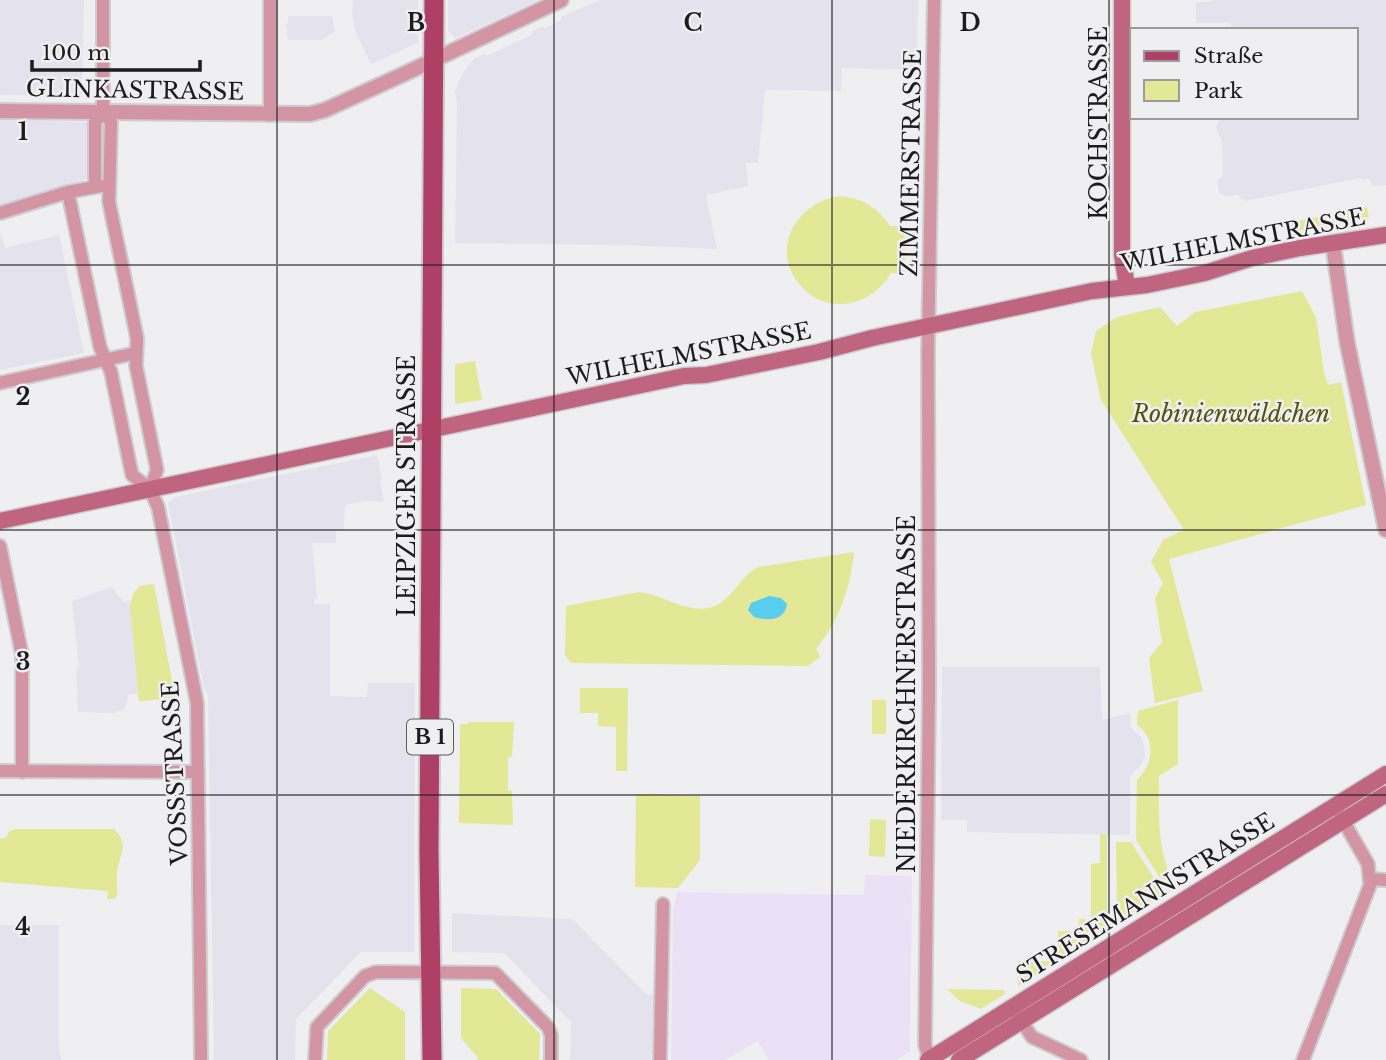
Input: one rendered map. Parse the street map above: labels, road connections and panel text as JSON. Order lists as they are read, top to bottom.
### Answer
{
  "streets": {
    "main road": [
      "KOCHSTRASSE",
      "WILHELMSTRASSE",
      "LEIPZIGER STRASSE",
      "B 1",
      "STRESEMANNSTRASSE"
    ],
    "street": [
      "GLINKASTRASSE",
      "ZIMMERSTRASSE",
      "NIEDERKIRCHNERSTRASSE",
      "VOSSSTRASSE"
    ]
  },
  "crossings": [
    ["GLINKASTRASSE", "LEIPZIGER STRASSE"],
    ["KOCHSTRASSE", "WILHELMSTRASSE"],
    ["ZIMMERSTRASSE", "WILHELMSTRASSE"],
    ["ZIMMERSTRASSE", "NIEDERKIRCHNERSTRASSE"],
    ["WILHELMSTRASSE", "LEIPZIGER STRASSE"],
    ["WILHELMSTRASSE", "NIEDERKIRCHNERSTRASSE"],
    ["WILHELMSTRASSE", "VOSSSTRASSE"],
    ["LEIPZIGER STRASSE", "B 1"],
    ["NIEDERKIRCHNERSTRASSE", "STRESEMANNSTRASSE"]
  ],
  "parks": ["Robinienwäldchen"],
  "legend": ["Straße", "Park"],
  "scale_bar": "100 m",
  "grid": {
    "columns": ["B", "C", "D"],
    "rows": [
      "1",
      "2",
      "3",
      "4"
    ]
  }
}
